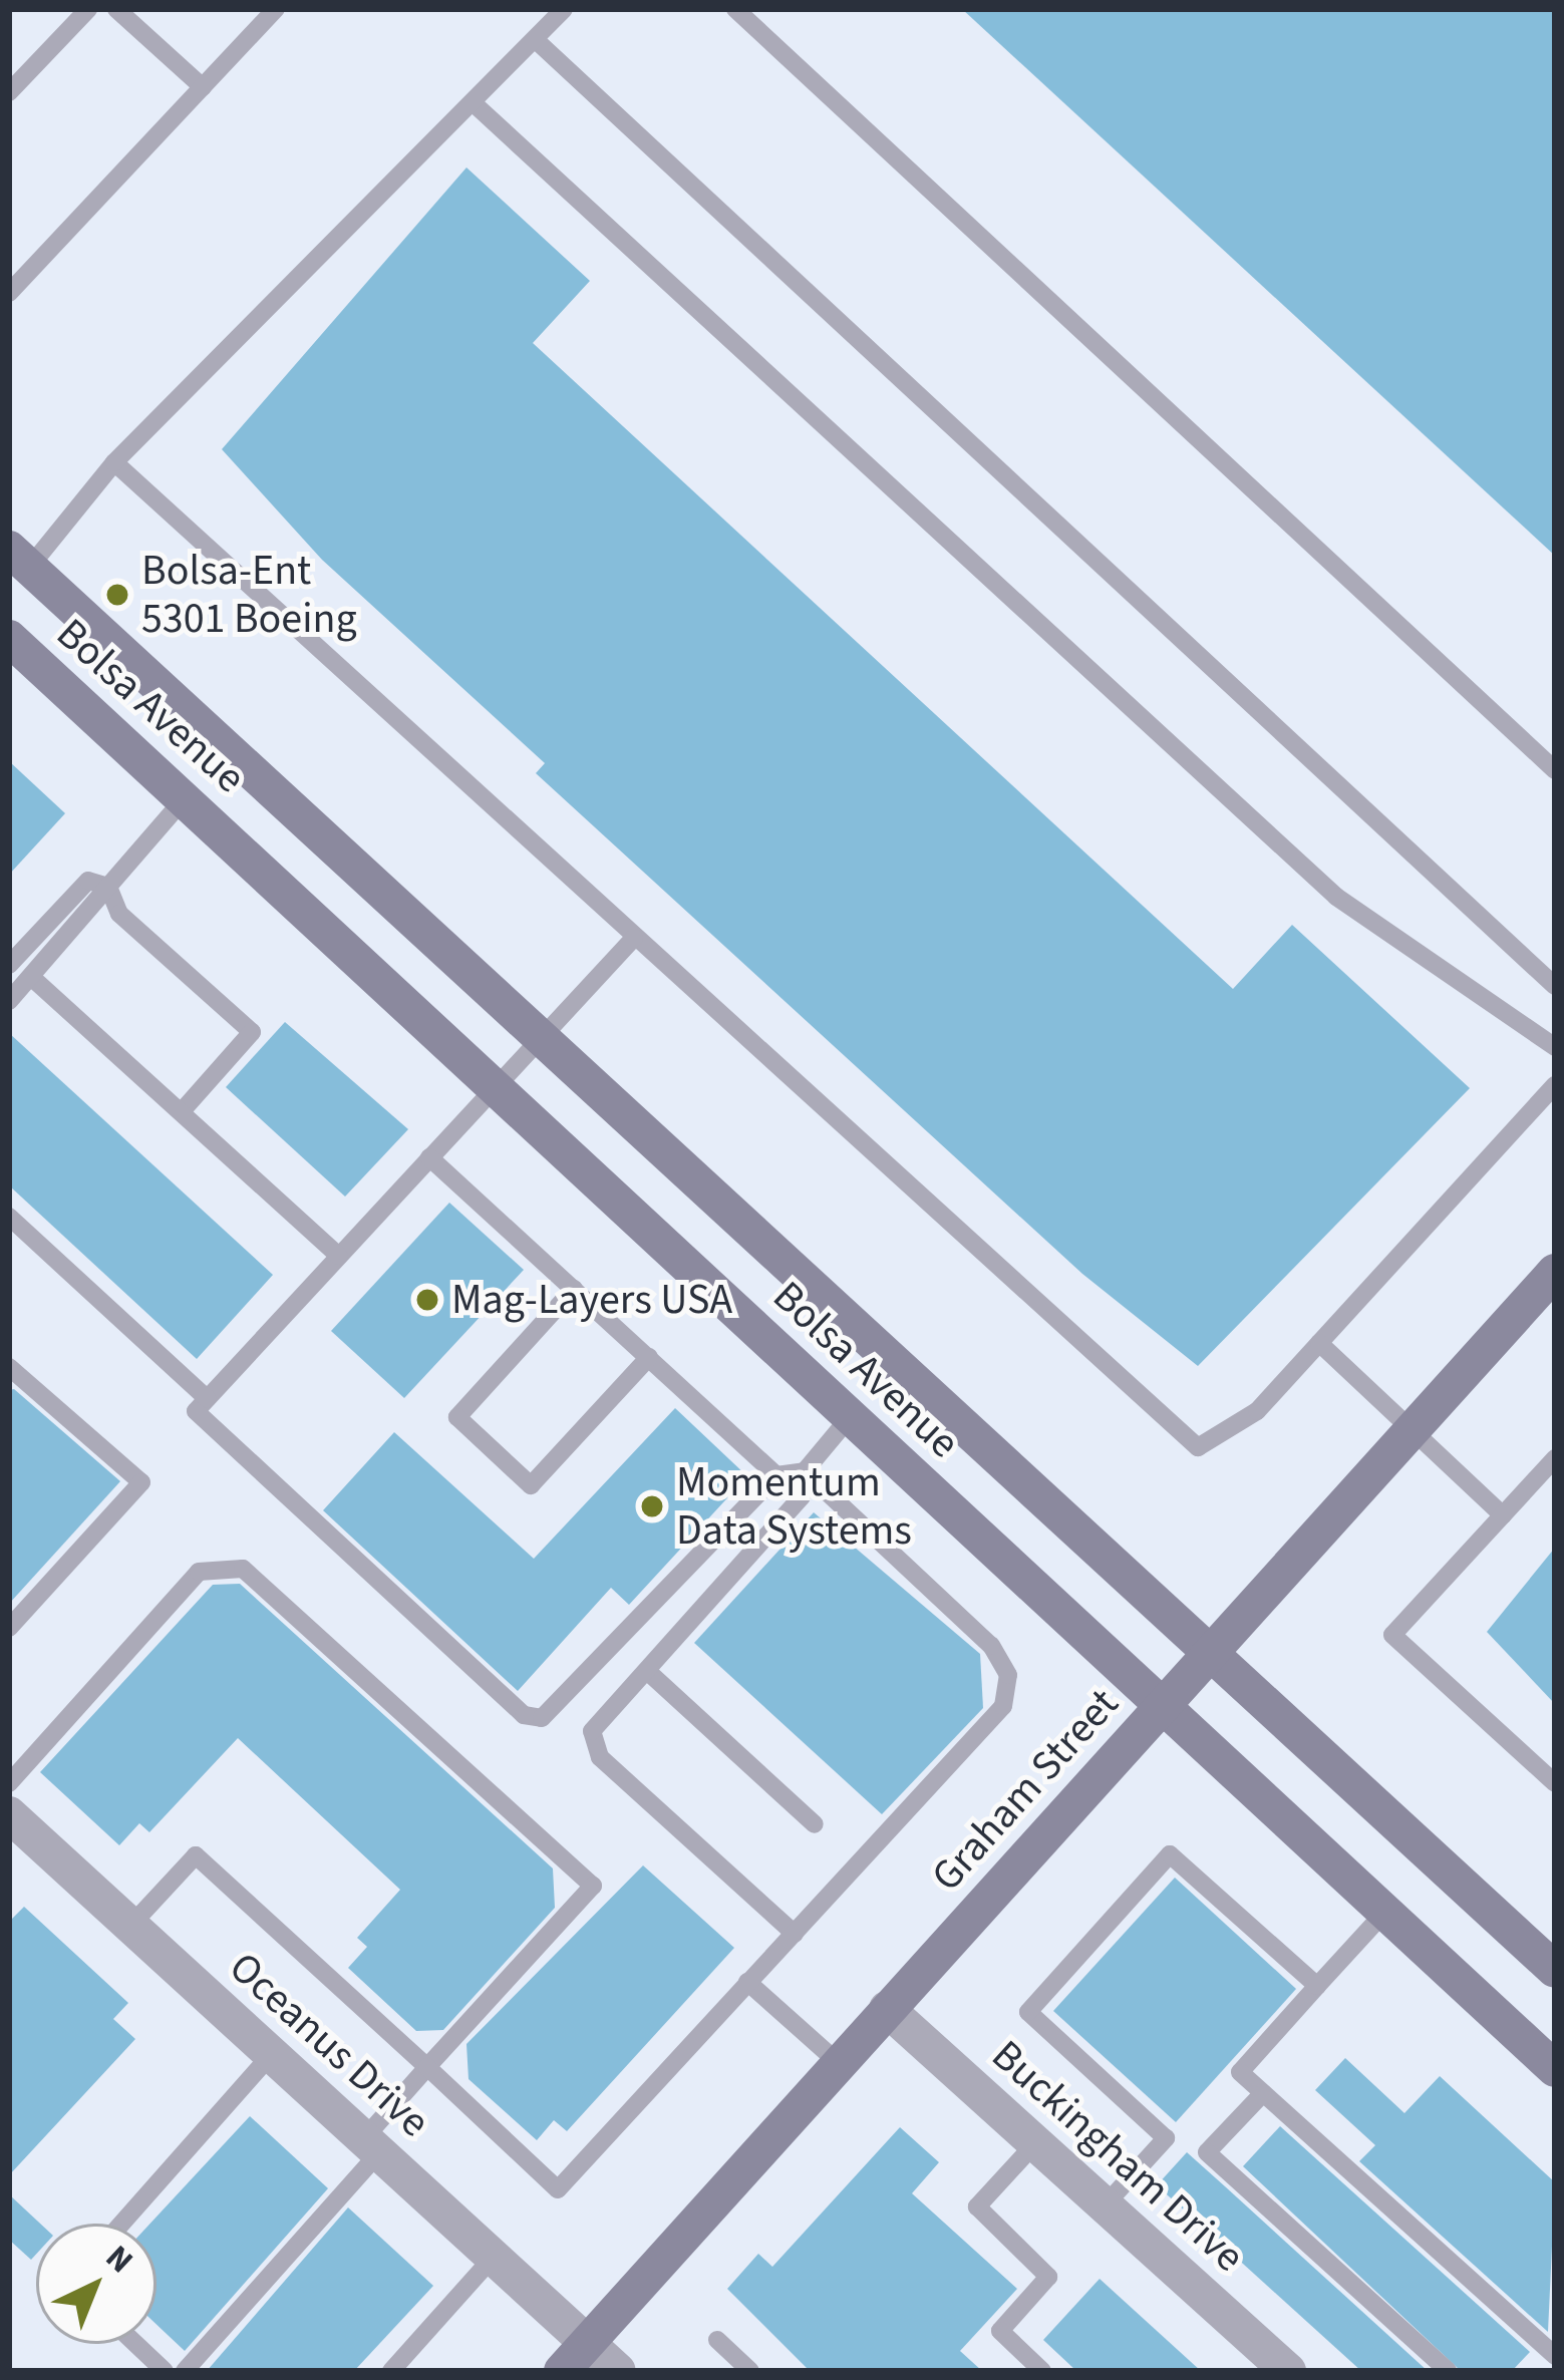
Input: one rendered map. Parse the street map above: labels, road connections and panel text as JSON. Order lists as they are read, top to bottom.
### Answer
{
  "streets": {
    "main road": ["Bolsa Avenue", "Graham Street"],
    "street": ["Oceanus Drive", "Buckingham Drive"]
  },
  "crossings": [
    ["Bolsa Avenue", "Graham Street"],
    ["Graham Street", "Oceanus Drive"],
    ["Graham Street", "Buckingham Drive"]
  ],
  "places": ["Bolsa-Ent 5301 Boeing", "Mag-Layers USA", "Momentum Data Systems"],
  "north": "top right"
}
